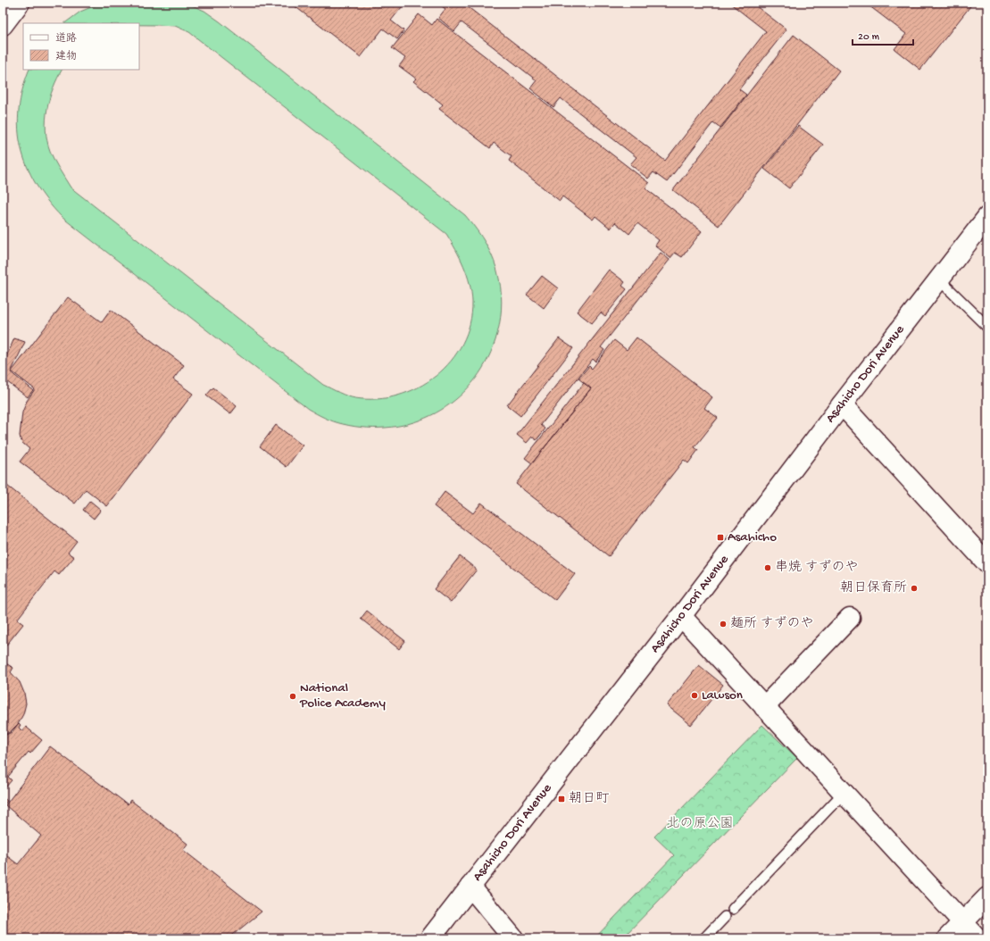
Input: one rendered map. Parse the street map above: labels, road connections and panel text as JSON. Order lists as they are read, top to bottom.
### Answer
{
  "streets": {
    "street": ["Asahicho Dori Avenue"]
  },
  "parks": ["北の原公園"],
  "places": {
    "transit": ["Asahicho", "朝日町"],
    "other": [
      "串焼 すずのや",
      "朝日保育所",
      "麺所 すずのや",
      "Lawson",
      "National Police Academy"
    ]
  },
  "legend": ["道路", "建物"],
  "scale_bar": "20 m"
}
